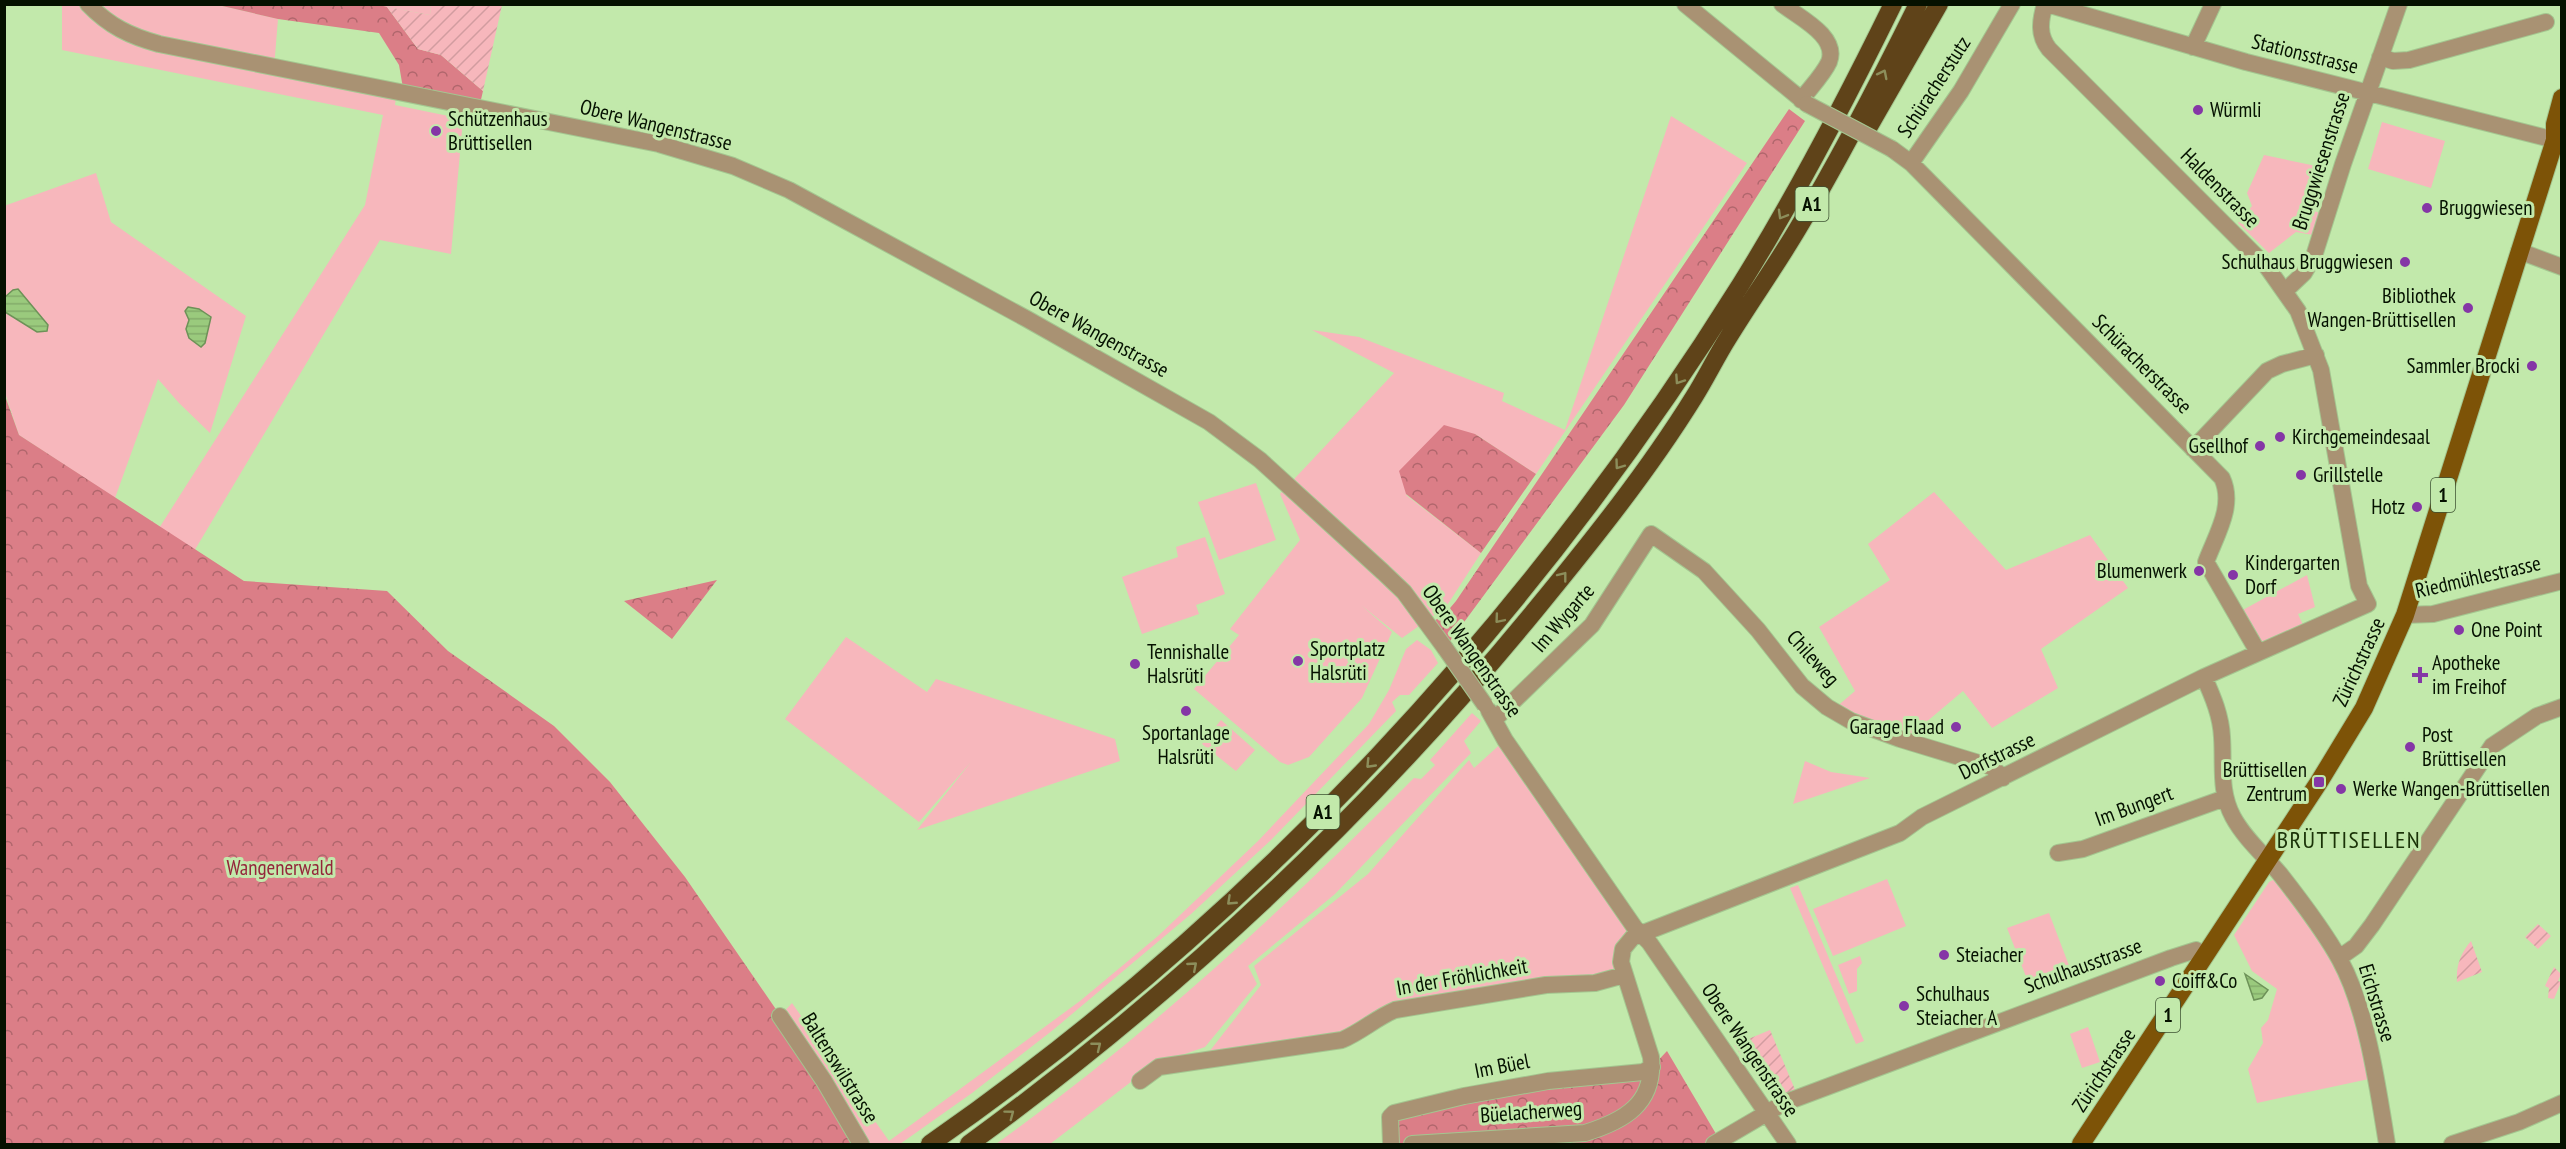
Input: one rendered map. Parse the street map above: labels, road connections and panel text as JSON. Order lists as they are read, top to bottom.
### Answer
{
  "streets": {
    "highway": ["A1"],
    "main road": ["1", "Zürichstrasse"],
    "street": [
      "Stationsstrasse",
      "Schüracherstutz",
      "Obere Wangenstrasse",
      "Bruggwiesenstrasse",
      "Haldenstrasse",
      "Schüracherstrasse",
      "Riedmühlestrasse",
      "Im Wygarte",
      "Chileweg",
      "Dorfstrasse",
      "Im Bungert",
      "Schulhausstrasse",
      "In der Fröhlichkeit",
      "Eichstrasse",
      "Im Büel",
      "Baltenswilstrasse",
      "Büelacherweg"
    ]
  },
  "crossings": [
    ["Stationsstrasse", "Bruggwiesenstrasse"],
    ["Stationsstrasse", "Haldenstrasse"],
    ["Stationsstrasse", "Zürichstrasse"],
    ["Schüracherstutz", "Schüracherstrasse"],
    ["Obere Wangenstrasse", "Im Wygarte"],
    ["Obere Wangenstrasse", "Dorfstrasse"],
    ["Obere Wangenstrasse", "Schulhausstrasse"],
    ["Obere Wangenstrasse", "Büelacherweg"],
    ["Bruggwiesenstrasse", "Haldenstrasse"],
    ["Haldenstrasse", "Dorfstrasse"],
    ["Schüracherstrasse", "Dorfstrasse"],
    ["Riedmühlestrasse", "Zürichstrasse"],
    ["Im Wygarte", "Chileweg"],
    ["Chileweg", "Dorfstrasse"],
    ["Zürichstrasse", "Schulhausstrasse"],
    ["Zürichstrasse", "Eichstrasse"],
    ["Dorfstrasse", "Eichstrasse"],
    ["Dorfstrasse", "Büelacherweg"],
    ["Im Bungert", "Eichstrasse"],
    ["In der Fröhlichkeit", "Büelacherweg"],
    ["Im Büel", "Büelacherweg"]
  ],
  "districts": ["BRÜTTISELLEN"],
  "parks": ["Wangenerwald"],
  "places": {
    "other": [
      "Würmli",
      "Schützenhaus Brüttisellen",
      "Bruggwiesen",
      "Schulhaus Bruggwiesen",
      "Bibliothek Wangen-Brüttisellen",
      "Sammler Brocki",
      "Kirchgemeindesaal",
      "Gsellhof",
      "Grillstelle",
      "Hotz",
      "Blumenwerk",
      "Kindergarten Dorf",
      "One Point",
      "Sportplatz Halsrüti",
      "Tennishalle Halsrüti",
      "Sportanlage Halsrüti",
      "Garage Flaad",
      "Post Brüttisellen",
      "Werke Wangen-Brüttisellen",
      "Steiacher",
      "Coiff&Co",
      "Schulhaus Steiacher A"
    ],
    "health": ["Apotheke im Freihof"],
    "transit": ["Brüttisellen Zentrum"]
  }
}
